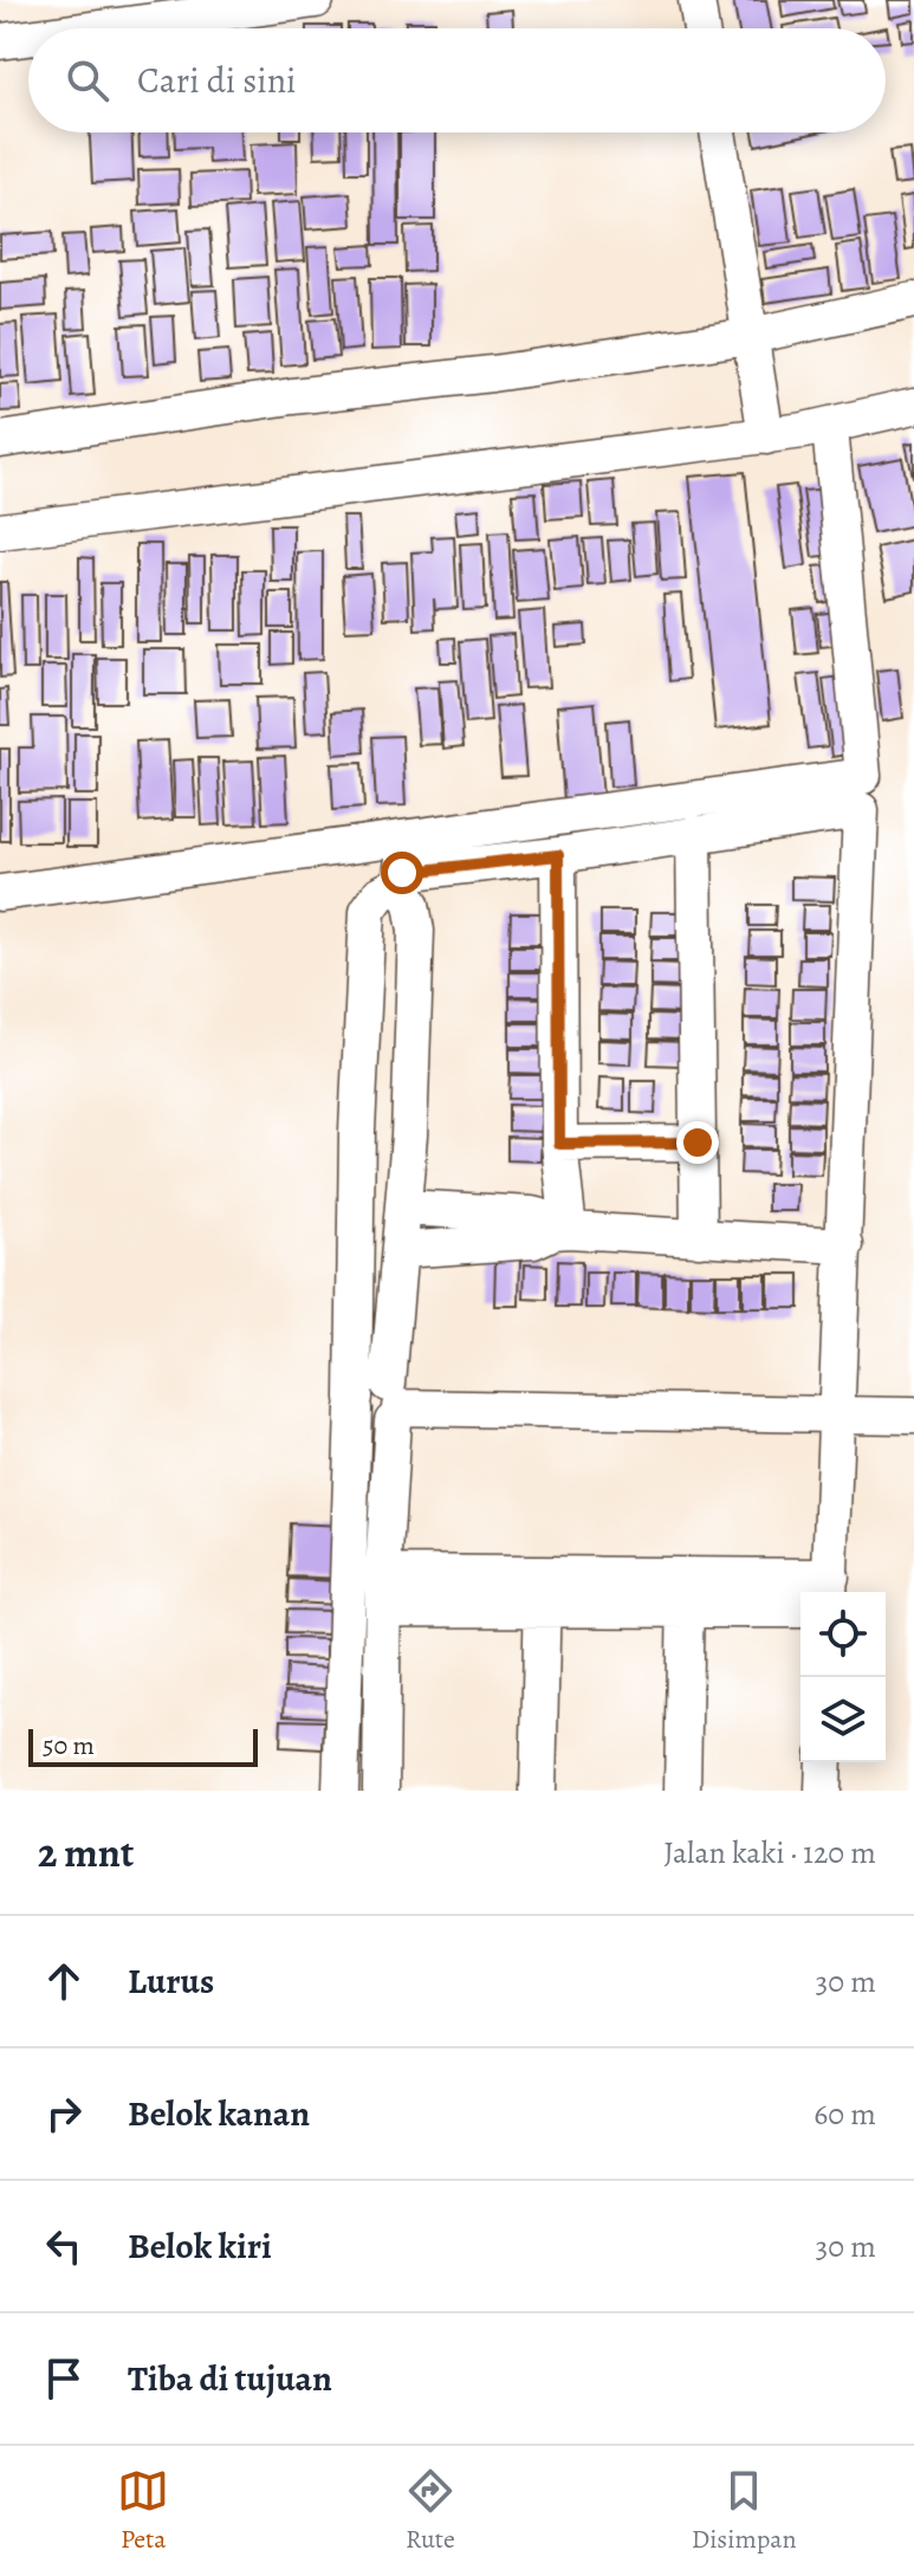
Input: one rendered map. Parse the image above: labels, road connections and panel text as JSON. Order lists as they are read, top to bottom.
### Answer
{
  "scale_bar": "50 m",
  "page": {
    "search": "Cari di sini",
    "scale": "50 m",
    "heading": ["2 mnt", "Jalan kaki · 120 m"],
    "list": [
      ["Lurus", "30 m"],
      ["Belok kanan", "60 m"],
      ["Belok kiri", "30 m"],
      "Tiba di tujuan"
    ],
    "nav": ["Peta", "Rute", "Disimpan"]
  }
}
